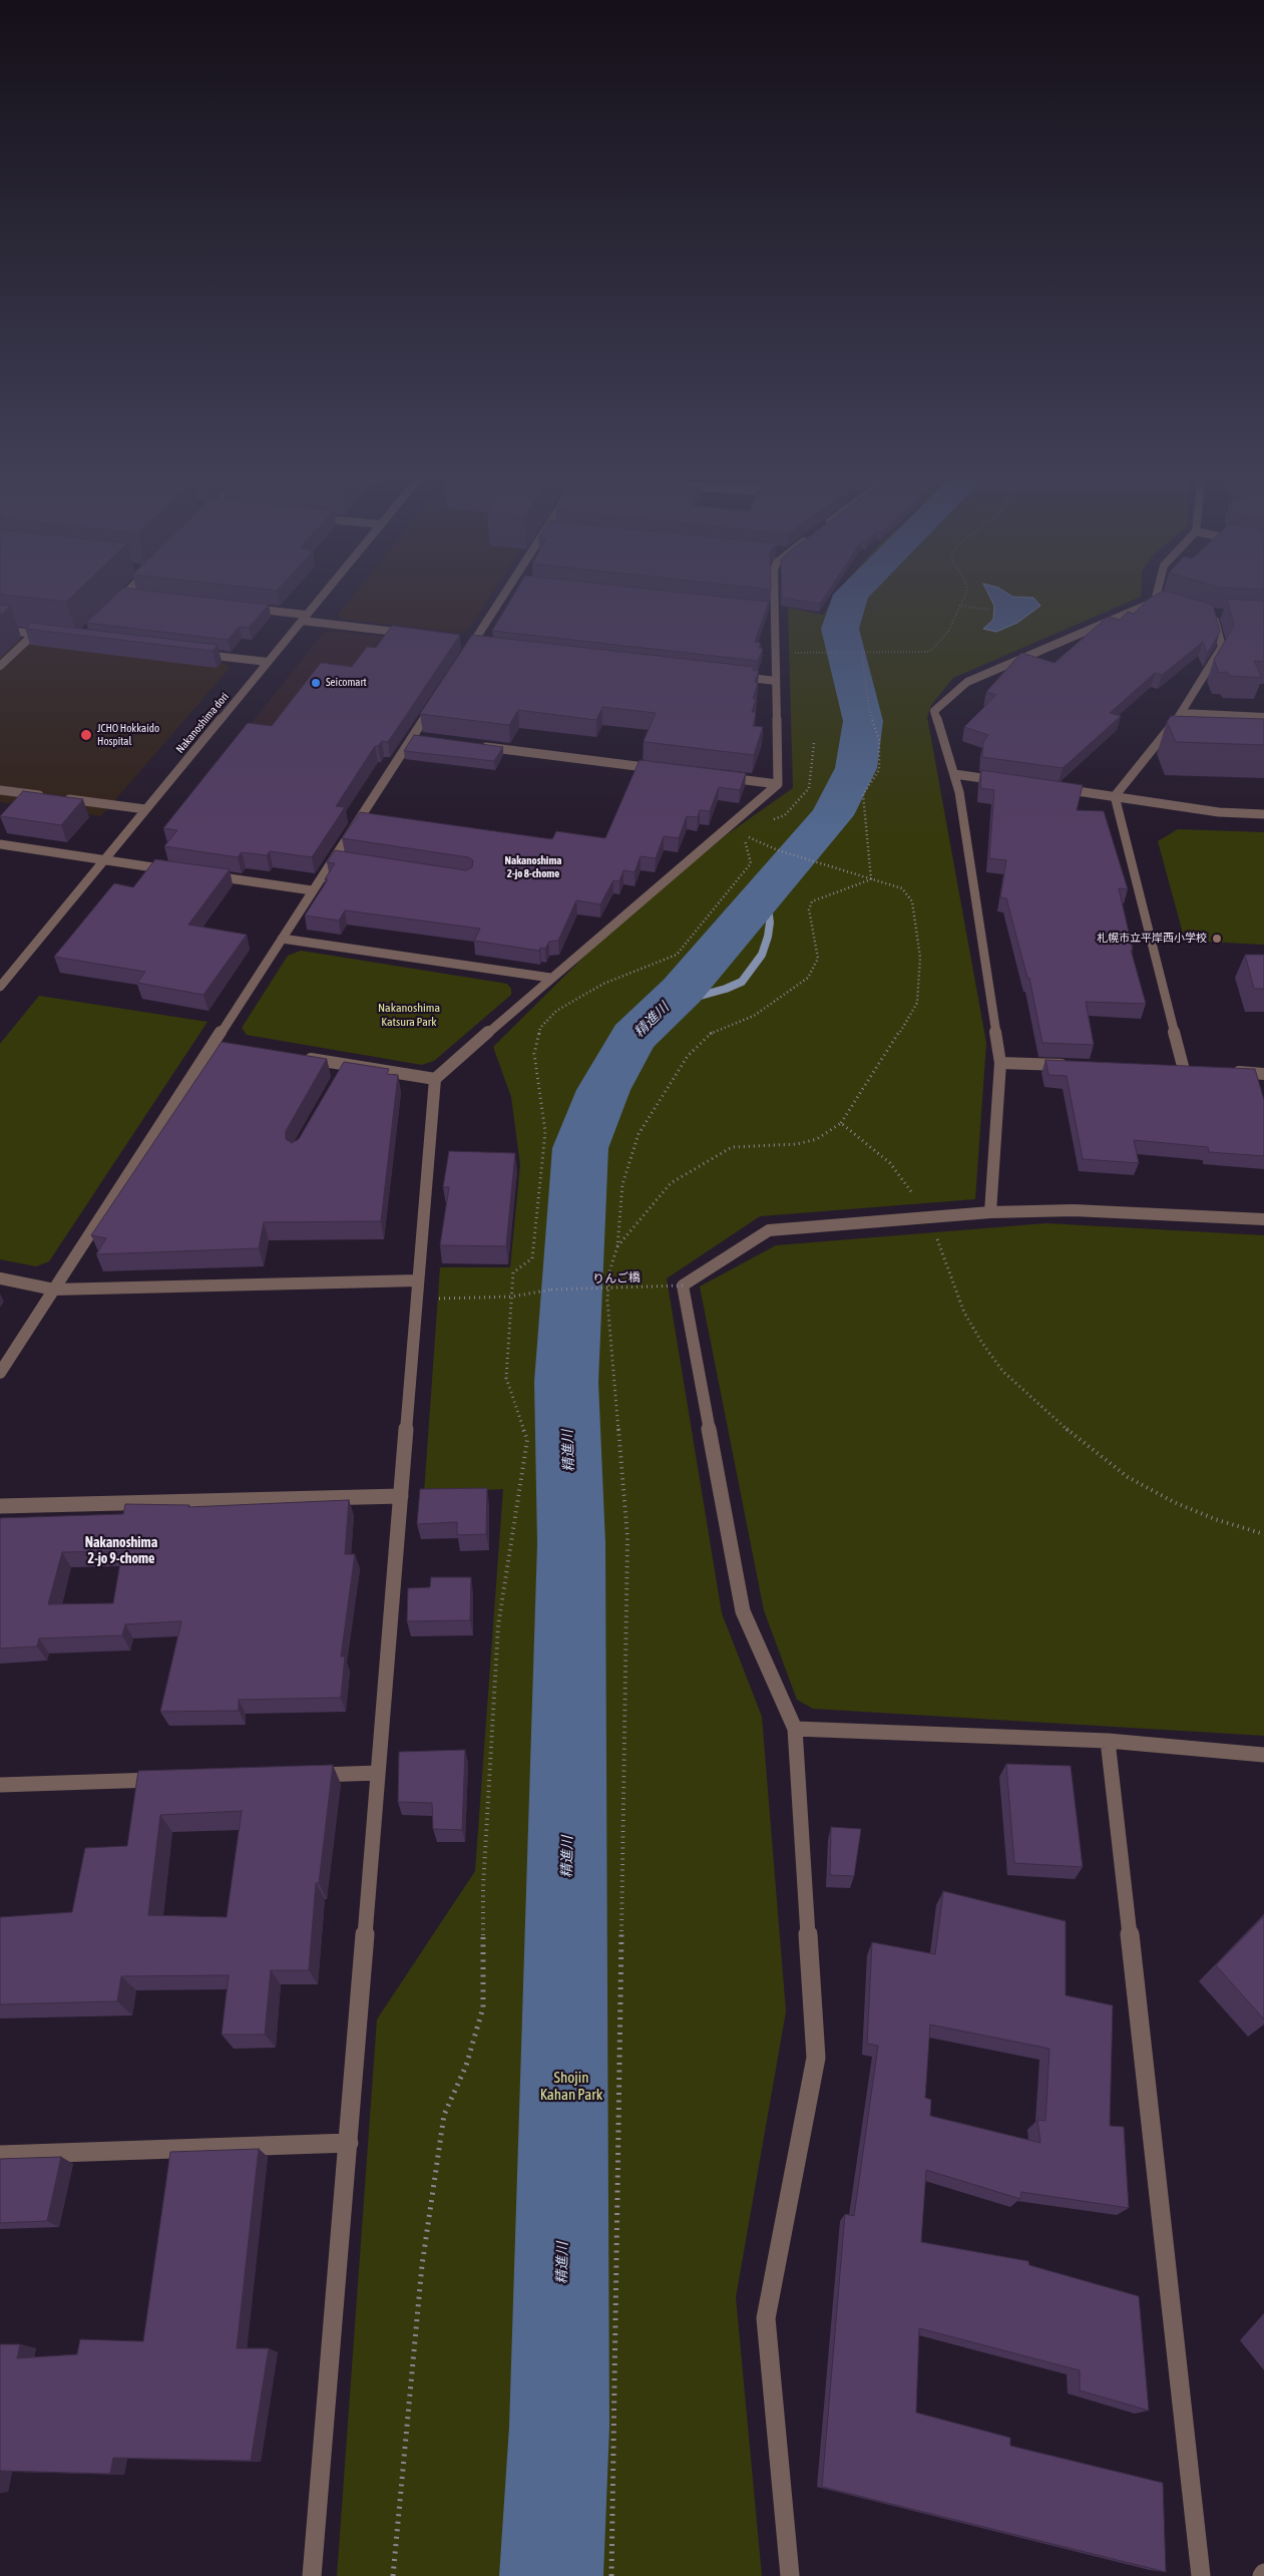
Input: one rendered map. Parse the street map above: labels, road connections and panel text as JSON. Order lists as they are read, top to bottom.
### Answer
{
  "streets": {
    "street": ["Nakanoshima dori"],
    "path": ["りんご橋"]
  },
  "districts": ["Nakanoshima 2-jo 8-chome", "Nakanoshima 2-jo 9-chome"],
  "water": ["精進川"],
  "parks": ["Nakanoshima Katsura Park", "Shojin Kahan Park"],
  "places": ["Seicomart", "JCHO Hokkaido Hospital", "札幌市立平岸西小学校"]
}
